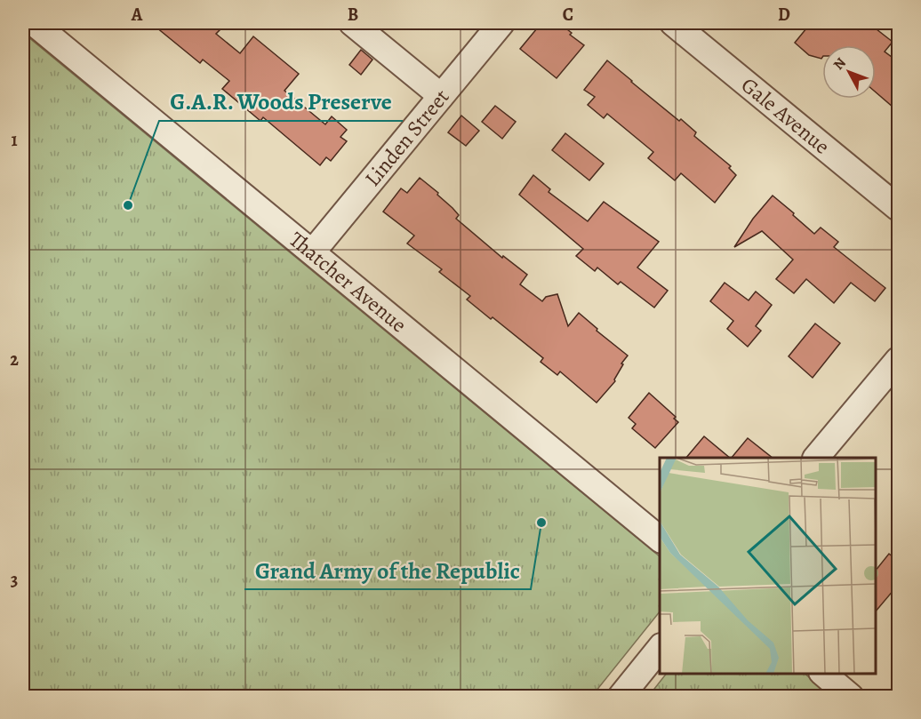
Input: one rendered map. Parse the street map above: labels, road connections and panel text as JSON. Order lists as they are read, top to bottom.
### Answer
{
  "streets": {
    "street": ["Gale Avenue", "Linden Street", "Thatcher Avenue"]
  },
  "crossings": [
    ["Linden Street", "Thatcher Avenue"]
  ],
  "places": ["G.A.R. Woods Preserve", "Grand Army of the Republic"],
  "north": "top left",
  "grid": {
    "columns": [
      "A",
      "B",
      "C",
      "D"
    ],
    "rows": ["1", "2", "3"]
  }
}
